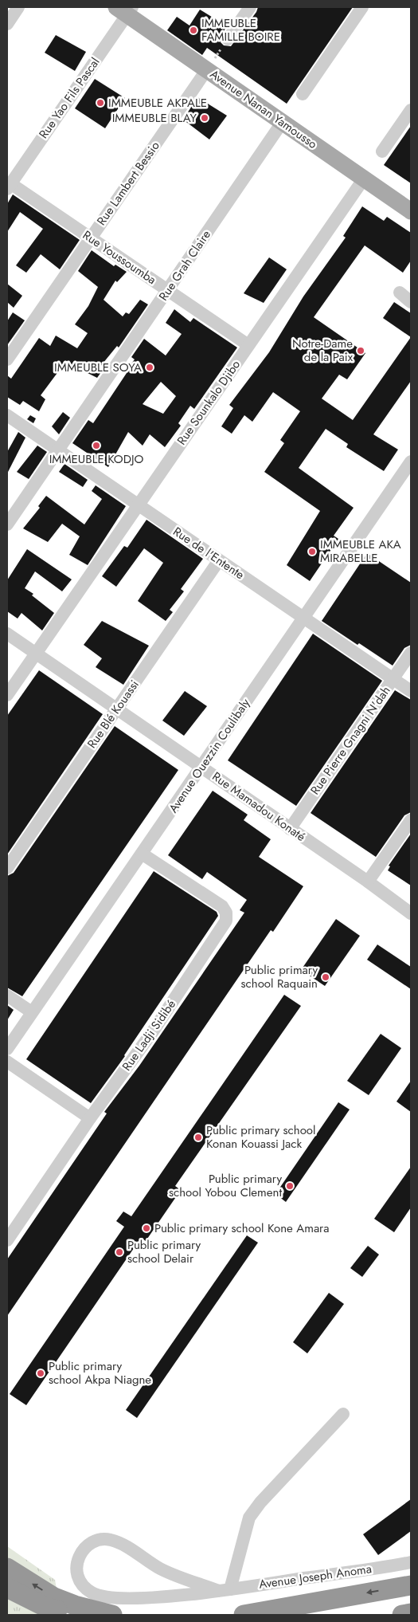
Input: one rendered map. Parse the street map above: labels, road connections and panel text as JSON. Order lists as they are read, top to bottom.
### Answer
{
  "streets": {
    "main road": ["Avenue Nanan Yamousso"],
    "street": [
      "Rue Yao Fils Pascal",
      "Rue Lambert Bessio",
      "Rue Youssoumba",
      "Rue Grah Claire",
      "Rue Sounkalo Djibo",
      "Rue de l'Entente",
      "Rue Blé Kouassi",
      "Rue Pierre Gnagni N'dah",
      "Avenue Ouezzin Coulibaly",
      "Rue Mamadou Konaté",
      "Rue Ladji Sidibé",
      "Avenue Joseph Anoma"
    ]
  },
  "crossings": [
    ["Rue Yao Fils Pascal", "Avenue Nanan Yamousso"],
    ["Rue Yao Fils Pascal", "Rue Youssoumba"],
    ["Avenue Nanan Yamousso", "Rue Lambert Bessio"],
    ["Avenue Nanan Yamousso", "Rue Grah Claire"],
    ["Avenue Nanan Yamousso", "Rue Sounkalo Djibo"],
    ["Rue Lambert Bessio", "Rue Youssoumba"],
    ["Rue Youssoumba", "Rue Grah Claire"],
    ["Rue Youssoumba", "Rue Sounkalo Djibo"],
    ["Rue Grah Claire", "Rue de l'Entente"],
    ["Rue Sounkalo Djibo", "Rue de l'Entente"],
    ["Rue Sounkalo Djibo", "Rue Mamadou Konaté"],
    ["Rue de l'Entente", "Rue Blé Kouassi"],
    ["Rue de l'Entente", "Rue Pierre Gnagni N'dah"],
    ["Rue de l'Entente", "Avenue Ouezzin Coulibaly"],
    ["Rue Blé Kouassi", "Rue Mamadou Konaté"],
    ["Rue Pierre Gnagni N'dah", "Rue Mamadou Konaté"],
    ["Avenue Ouezzin Coulibaly", "Rue Mamadou Konaté"],
    ["Avenue Ouezzin Coulibaly", "Rue Ladji Sidibé"]
  ],
  "places": [
    "IMMEUBLE FAMILLE BOIRE",
    "IMMEUBLE AKPALE",
    "IMMEUBLE BLAY",
    "Notre-Dame de la Paix",
    "IMMEUBLE SOYA",
    "IMMEUBLE KODJO",
    "IMMEUBLE AKA MIRABELLE",
    "Public primary school Raquain",
    "Public primary school Konan Kouassi Jack",
    "Public primary school Yobou Clement",
    "Public primary school Kone Amara",
    "Public primary school Delair",
    "Public primary school Akpa Niagne"
  ]
}
